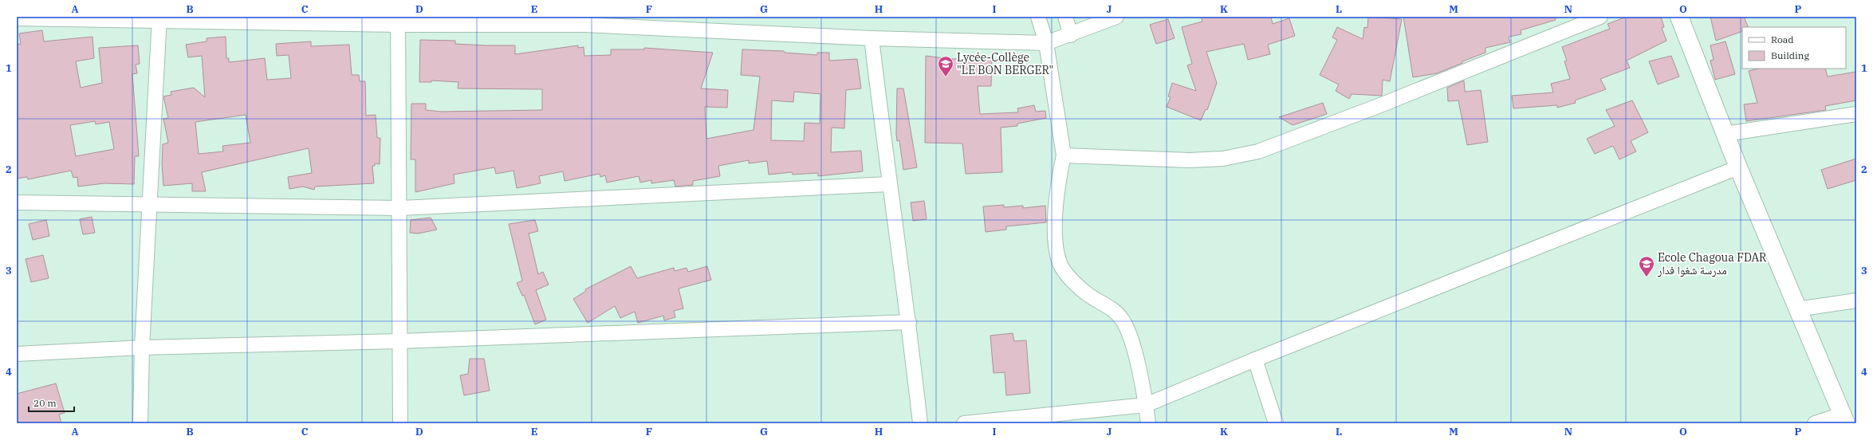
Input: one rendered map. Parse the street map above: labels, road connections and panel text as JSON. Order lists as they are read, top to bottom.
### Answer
{
  "places": {
    "school or university": ["Lycée-Collège \"LE BON BERGER\"", "Ecole Chagoua FDAR مدرسة شغوا فدار"]
  },
  "legend": ["Road", "Building"],
  "scale_bar": "20 m",
  "grid": {
    "columns": [
      "A",
      "B",
      "C",
      "D",
      "E",
      "F",
      "G",
      "H",
      "I",
      "J",
      "K",
      "L",
      "M",
      "N",
      "O",
      "P"
    ],
    "rows": [
      "1",
      "2",
      "3",
      "4"
    ]
  }
}
